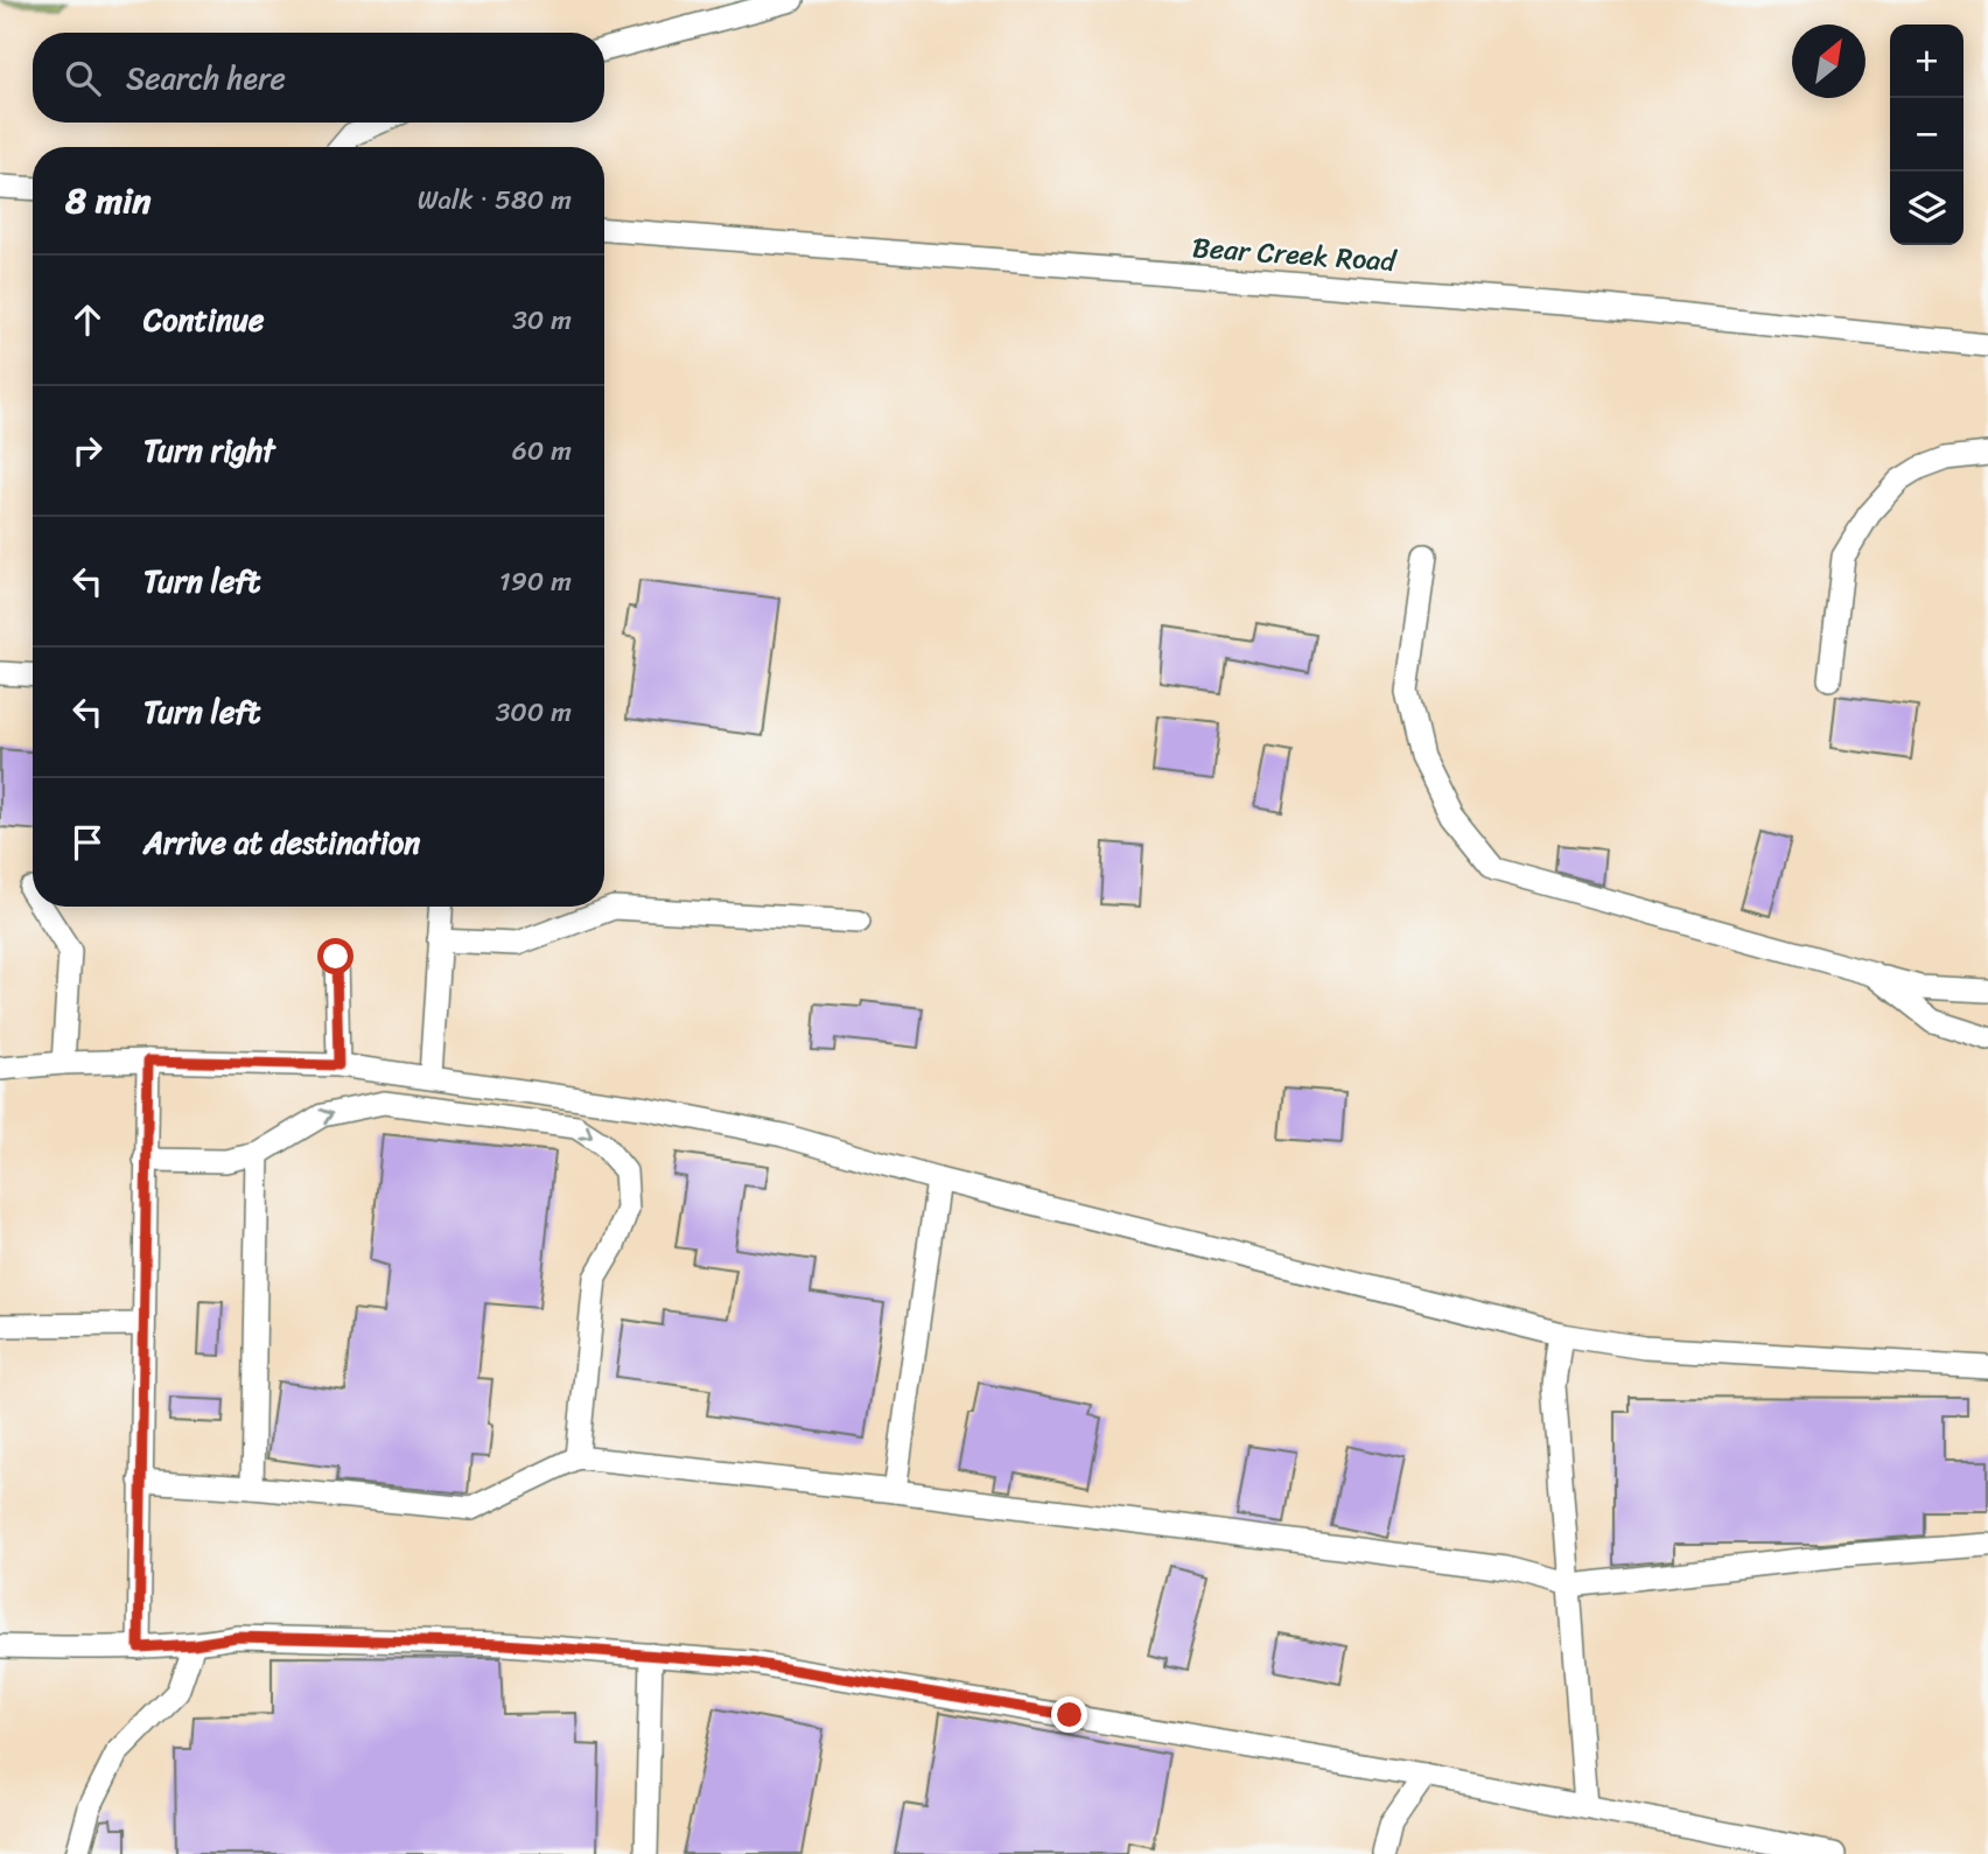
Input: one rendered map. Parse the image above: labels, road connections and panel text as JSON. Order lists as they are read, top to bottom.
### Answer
{
  "streets": {
    "street": ["Bear Creek Road"]
  },
  "north": "top right",
  "page": {
    "map_buttons": ["+", "−"],
    "search": "Search here",
    "heading": ["8 min", "Walk · 580 m"],
    "list": [
      ["Continue", "30 m"],
      ["Turn right", "60 m"],
      ["Turn left", "190 m"],
      ["Turn left", "300 m"],
      "Arrive at destination"
    ]
  }
}
